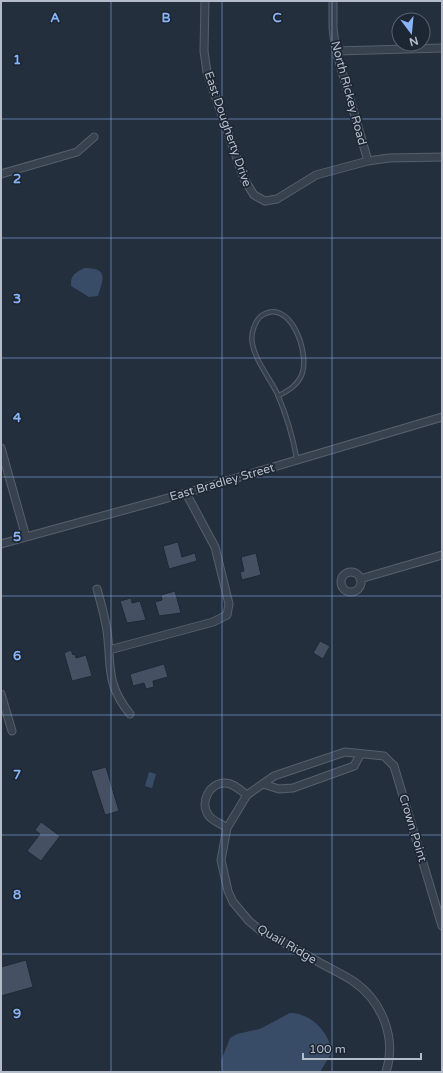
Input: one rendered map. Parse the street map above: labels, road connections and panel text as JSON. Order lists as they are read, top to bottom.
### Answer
{
  "streets": {
    "street": [
      "North Rickey Road",
      "East Dougherty Drive",
      "East Bradley Street",
      "Crown Point",
      "Quail Ridge"
    ]
  },
  "crossings": [
    ["North Rickey Road", "East Dougherty Drive"],
    ["Crown Point", "Quail Ridge"]
  ],
  "scale_bar": "100 m",
  "north": "bottom",
  "grid": {
    "columns": ["A", "B", "C"],
    "rows": [
      "1",
      "2",
      "3",
      "4",
      "5",
      "6",
      "7",
      "8",
      "9"
    ]
  }
}
